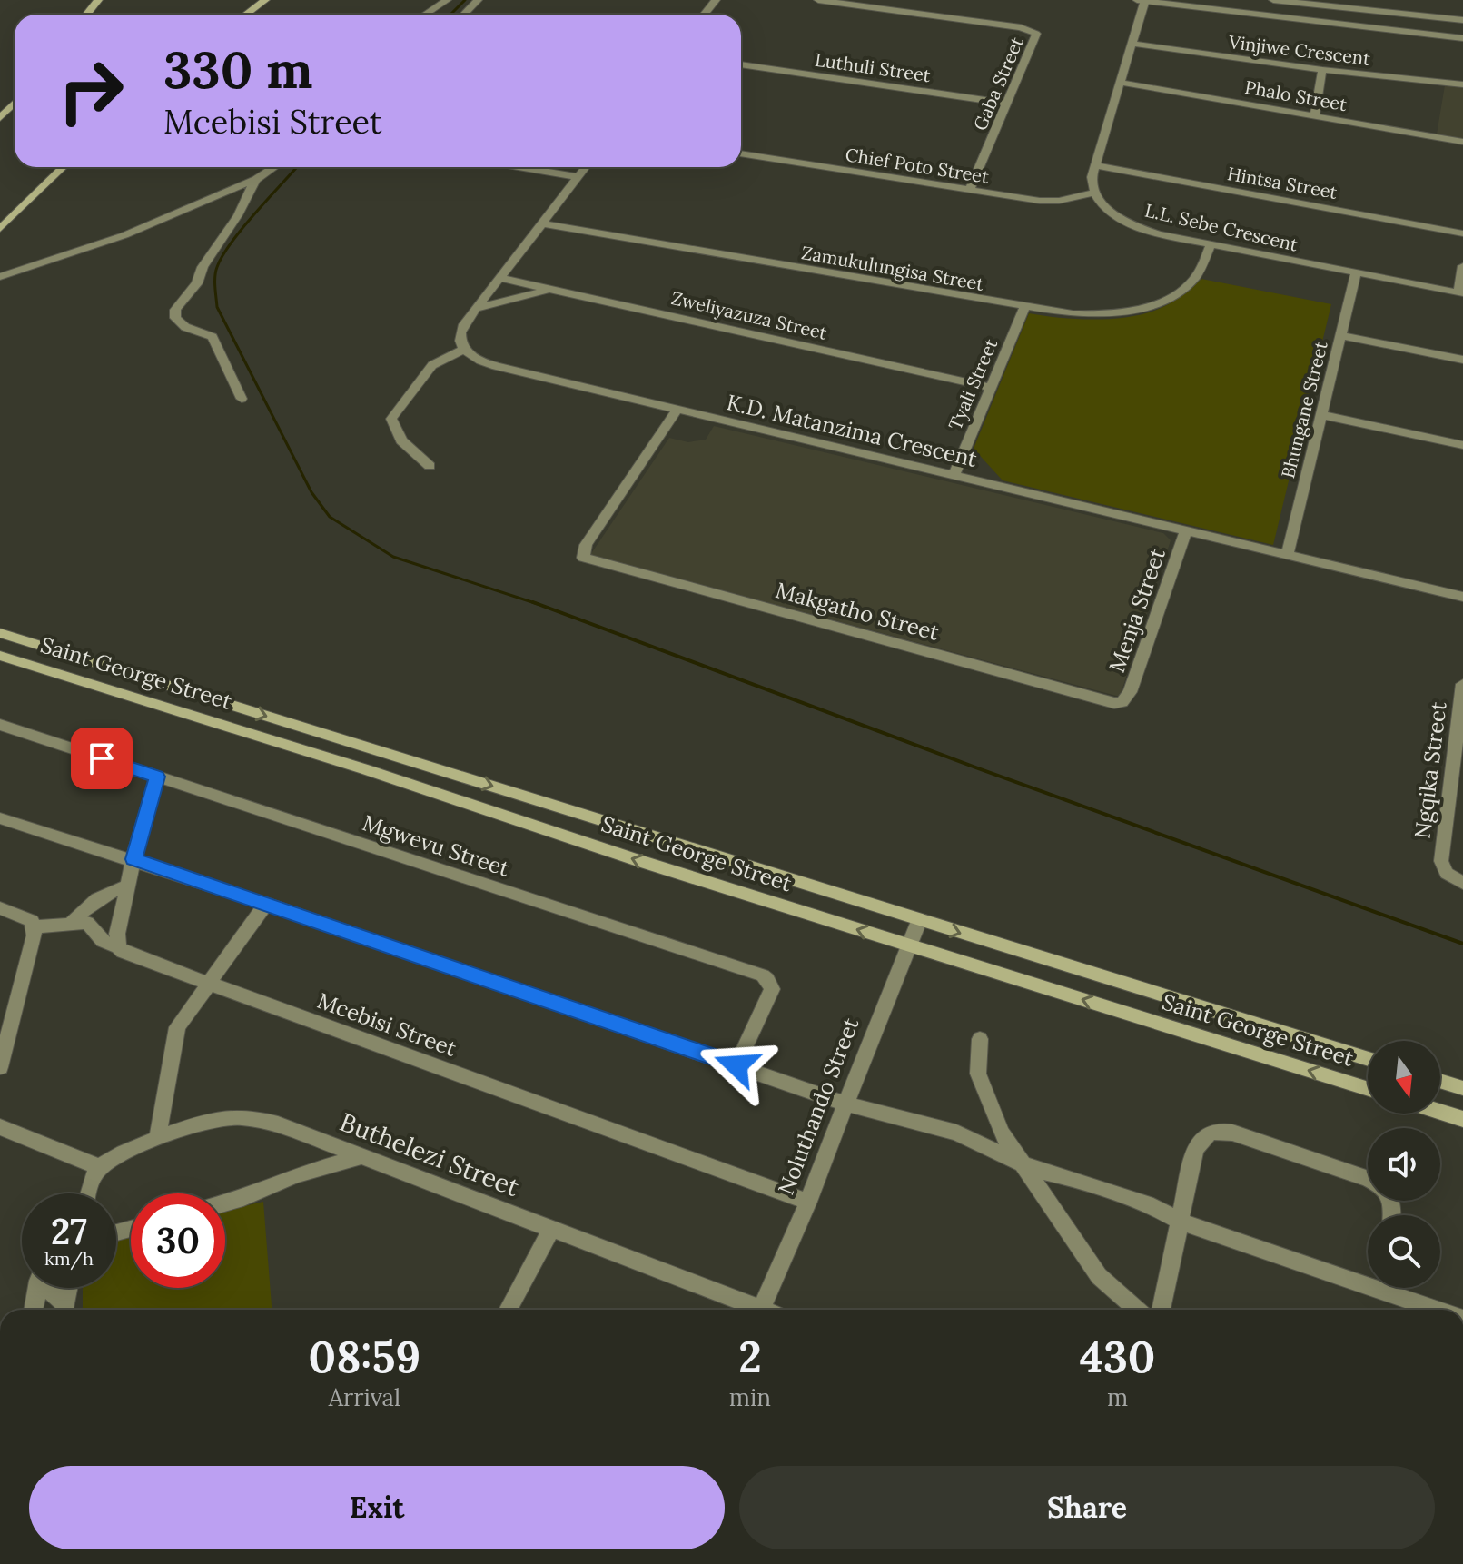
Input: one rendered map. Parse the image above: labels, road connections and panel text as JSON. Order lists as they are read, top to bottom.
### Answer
{
  "streets": {
    "main road": ["Saint George Street"],
    "street": [
      "Vinjiwe Crescent",
      "Luthuli Street",
      "Gaba Street",
      "Phalo Street",
      "Chief Poto Street",
      "Hintsa Street",
      "L.L. Sebe Crescent",
      "Zamukulungisa Street",
      "Zweliyazuza Street",
      "Tyali Street",
      "Bhungane Street",
      "K.D. Matanzima Crescent",
      "Menja Street",
      "Makgatho Street",
      "Ngqika Street",
      "Mgwevu Street",
      "Mcebisi Street",
      "Noluthando Street",
      "Buthelezi Street"
    ]
  },
  "crossings": [
    ["Luthuli Street", "Gaba Street"],
    ["Gaba Street", "Chief Poto Street"],
    ["Chief Poto Street", "L.L. Sebe Crescent"],
    ["L.L. Sebe Crescent", "Zamukulungisa Street"],
    ["L.L. Sebe Crescent", "Bhungane Street"],
    ["Zamukulungisa Street", "Tyali Street"],
    ["Zweliyazuza Street", "Tyali Street"],
    ["Tyali Street", "K.D. Matanzima Crescent"],
    ["Bhungane Street", "K.D. Matanzima Crescent"],
    ["K.D. Matanzima Crescent", "Menja Street"],
    ["K.D. Matanzima Crescent", "Makgatho Street"],
    ["Menja Street", "Makgatho Street"],
    ["Saint George Street", "Noluthando Street"],
    ["Mcebisi Street", "Noluthando Street"],
    ["Noluthando Street", "Buthelezi Street"]
  ],
  "north": "bottom",
  "page": {
    "turn": ["330 m", "Mcebisi Street"],
    "speed": "27 km/h",
    "limit": "30",
    "eta": [
      "08:59",
      "Arrival",
      "2",
      "min",
      "430",
      "m"
    ],
    "buttons": ["Exit", "Share"]
  }
}
